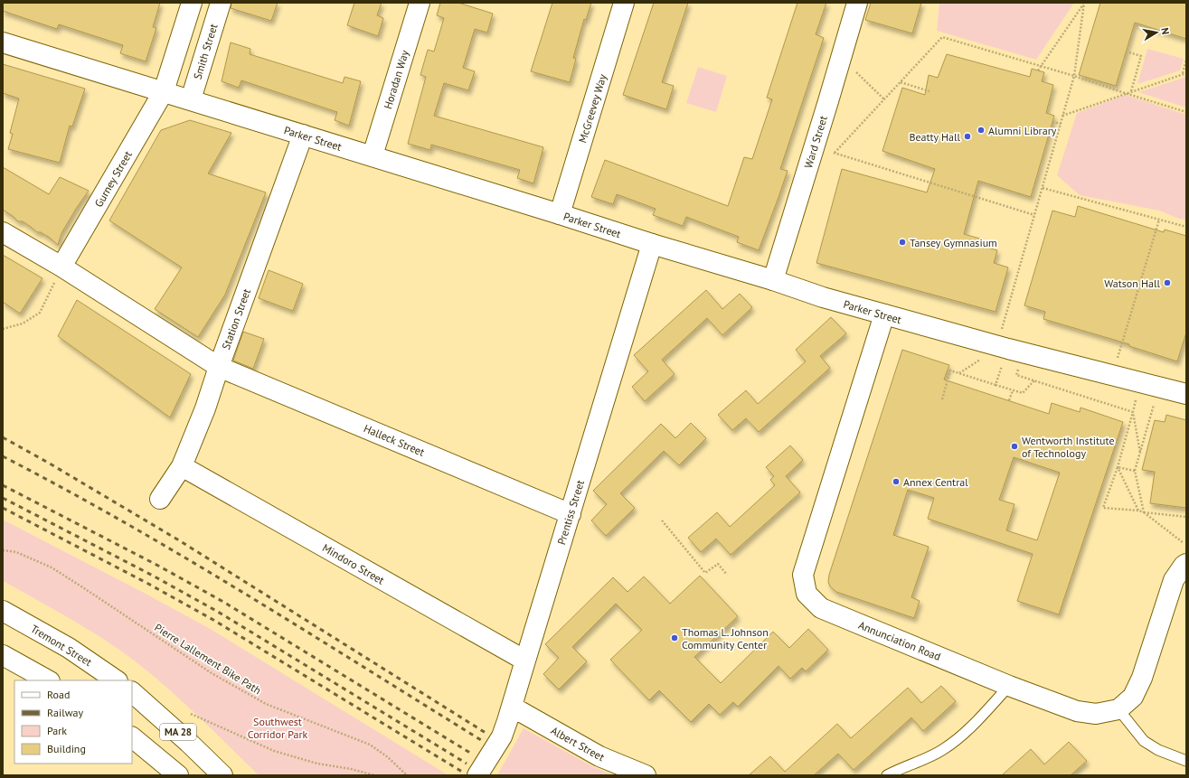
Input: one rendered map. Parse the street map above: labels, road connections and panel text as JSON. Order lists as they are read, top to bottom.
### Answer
{
  "streets": {
    "street": [
      "Smith Street",
      "Horadan Way",
      "McGreevey Way",
      "Parker Street",
      "Ward Street",
      "Gurney Street",
      "Station Street",
      "Halleck Street",
      "Prentiss Street",
      "Mindoro Street",
      "Annunciation Road",
      "Tremont Street",
      "MA 28",
      "Albert Street"
    ],
    "path": ["Pierre Lallement Bike Path"]
  },
  "crossings": [
    ["Smith Street", "Parker Street"],
    ["Horadan Way", "Parker Street"],
    ["McGreevey Way", "Parker Street"],
    ["Parker Street", "Ward Street"],
    ["Parker Street", "Gurney Street"],
    ["Parker Street", "Station Street"],
    ["Parker Street", "Prentiss Street"],
    ["Parker Street", "Annunciation Road"],
    ["Station Street", "Halleck Street"],
    ["Station Street", "Mindoro Street"],
    ["Halleck Street", "Prentiss Street"],
    ["Prentiss Street", "Mindoro Street"],
    ["Prentiss Street", "Albert Street"]
  ],
  "parks": ["Southwest Corridor Park"],
  "places": [
    "Alumni Library",
    "Beatty Hall",
    "Tansey Gymnasium",
    "Watson Hall",
    "Wentworth Institute of Technology",
    "Annex Central",
    "Thomas L. Johnson Community Center"
  ],
  "legend": [
    "Road",
    "Railway",
    "Park",
    "Building"
  ],
  "north": "right"
}
